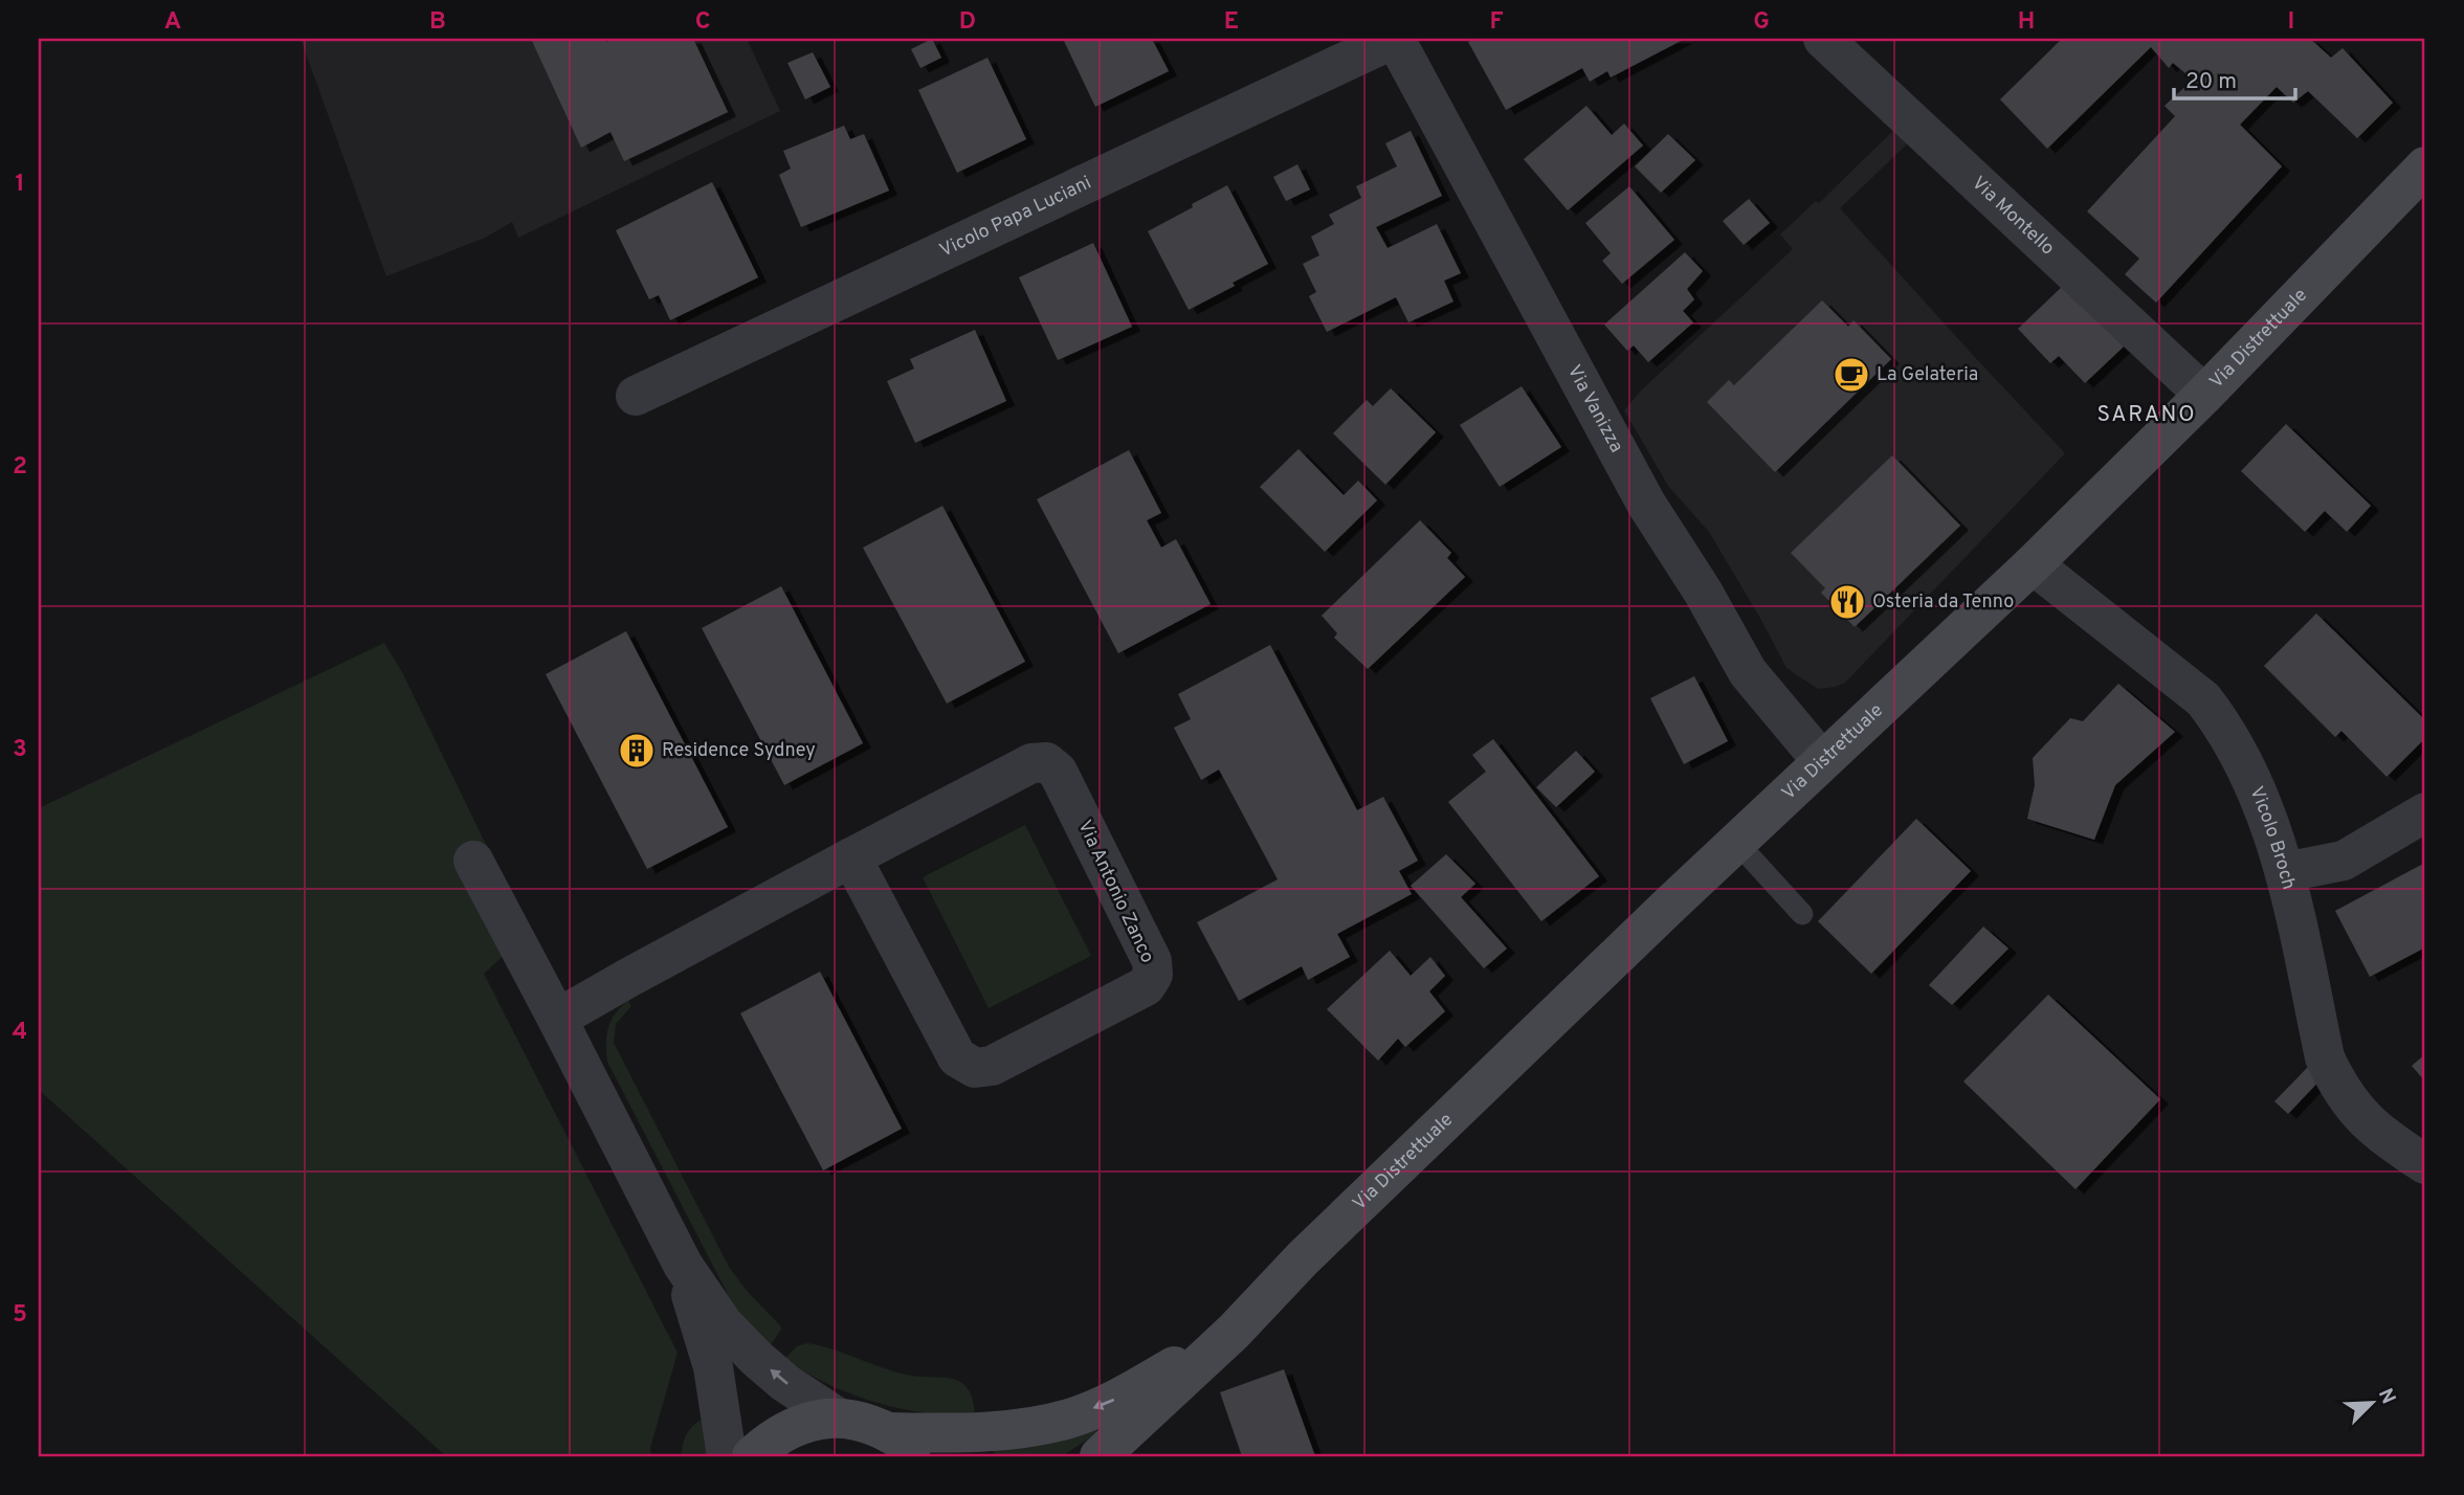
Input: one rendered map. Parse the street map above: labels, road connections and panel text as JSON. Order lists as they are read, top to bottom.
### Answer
{
  "streets": {
    "main road": ["Via Distrettuale"],
    "street": [
      "Via Montello",
      "Vicolo Papa Luciani",
      "Via Vanizza",
      "Vicolo Broch",
      "Via Antonio Zanco"
    ]
  },
  "crossings": [
    ["Via Montello", "Via Distrettuale"],
    ["Vicolo Papa Luciani", "Via Vanizza"],
    ["Via Distrettuale", "Via Vanizza"],
    ["Via Distrettuale", "Vicolo Broch"]
  ],
  "districts": ["SARANO"],
  "places": {
    "cafe": ["La Gelateria"],
    "restaurant": ["Osteria da Tenno"],
    "building": ["Residence Sydney"]
  },
  "scale_bar": "20 m",
  "north": "top right",
  "grid": {
    "columns": [
      "A",
      "B",
      "C",
      "D",
      "E",
      "F",
      "G",
      "H",
      "I"
    ],
    "rows": [
      "1",
      "2",
      "3",
      "4",
      "5"
    ]
  }
}
